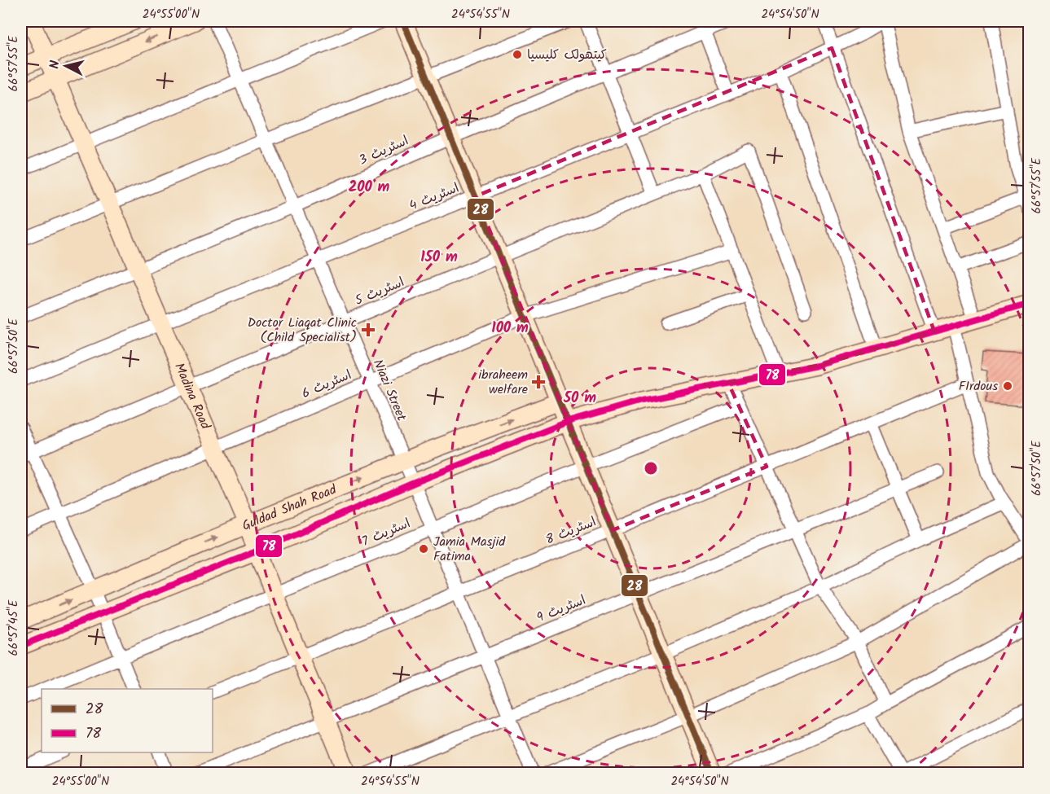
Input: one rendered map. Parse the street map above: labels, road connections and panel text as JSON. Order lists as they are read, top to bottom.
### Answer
{
  "streets": {
    "street": [
      "اسٹریٹ 3",
      "اسٹریٹ 4",
      "اسٹریٹ 5",
      "اسٹریٹ 6",
      "Niazi Street",
      "Madina Road",
      "Guldad Shah Road",
      "اسٹریٹ 8",
      "اسٹریٹ 7",
      "اسٹریٹ 9"
    ]
  },
  "crossings": [
    ["اسٹریٹ 3", "Niazi Street"],
    ["اسٹریٹ 3", "Madina Road"],
    ["اسٹریٹ 4", "Niazi Street"],
    ["اسٹریٹ 4", "Madina Road"],
    ["اسٹریٹ 5", "Niazi Street"],
    ["اسٹریٹ 5", "Madina Road"],
    ["اسٹریٹ 6", "Niazi Street"],
    ["اسٹریٹ 6", "Madina Road"],
    ["Niazi Street", "Guldad Shah Road"],
    ["Niazi Street", "اسٹریٹ 8"],
    ["Niazi Street", "اسٹریٹ 7"],
    ["Niazi Street", "اسٹریٹ 9"],
    ["Madina Road", "Guldad Shah Road"],
    ["Madina Road", "اسٹریٹ 8"],
    ["Madina Road", "اسٹریٹ 7"],
    ["Madina Road", "اسٹریٹ 9"]
  ],
  "places": {
    "other": ["کیتھولک کلیسیا", "FIrdous", "Jamia Masjid Fatima"],
    "health": ["Doctor Liaqat Clinic (Child Specialist)", "ibraheem welfare"]
  },
  "lines": ["transit line 28", "transit line 78"],
  "legend": ["28", "78"],
  "north": "left",
  "coordinates": [
    "24°55'00\"N",
    "24°54'55\"N",
    "24°54'50\"N",
    "66°57'55\"E",
    "66°57'50\"E",
    "66°57'45\"E"
  ],
  "rings": [
    "200 m",
    "150 m",
    "100 m",
    "50 m"
  ]
}
